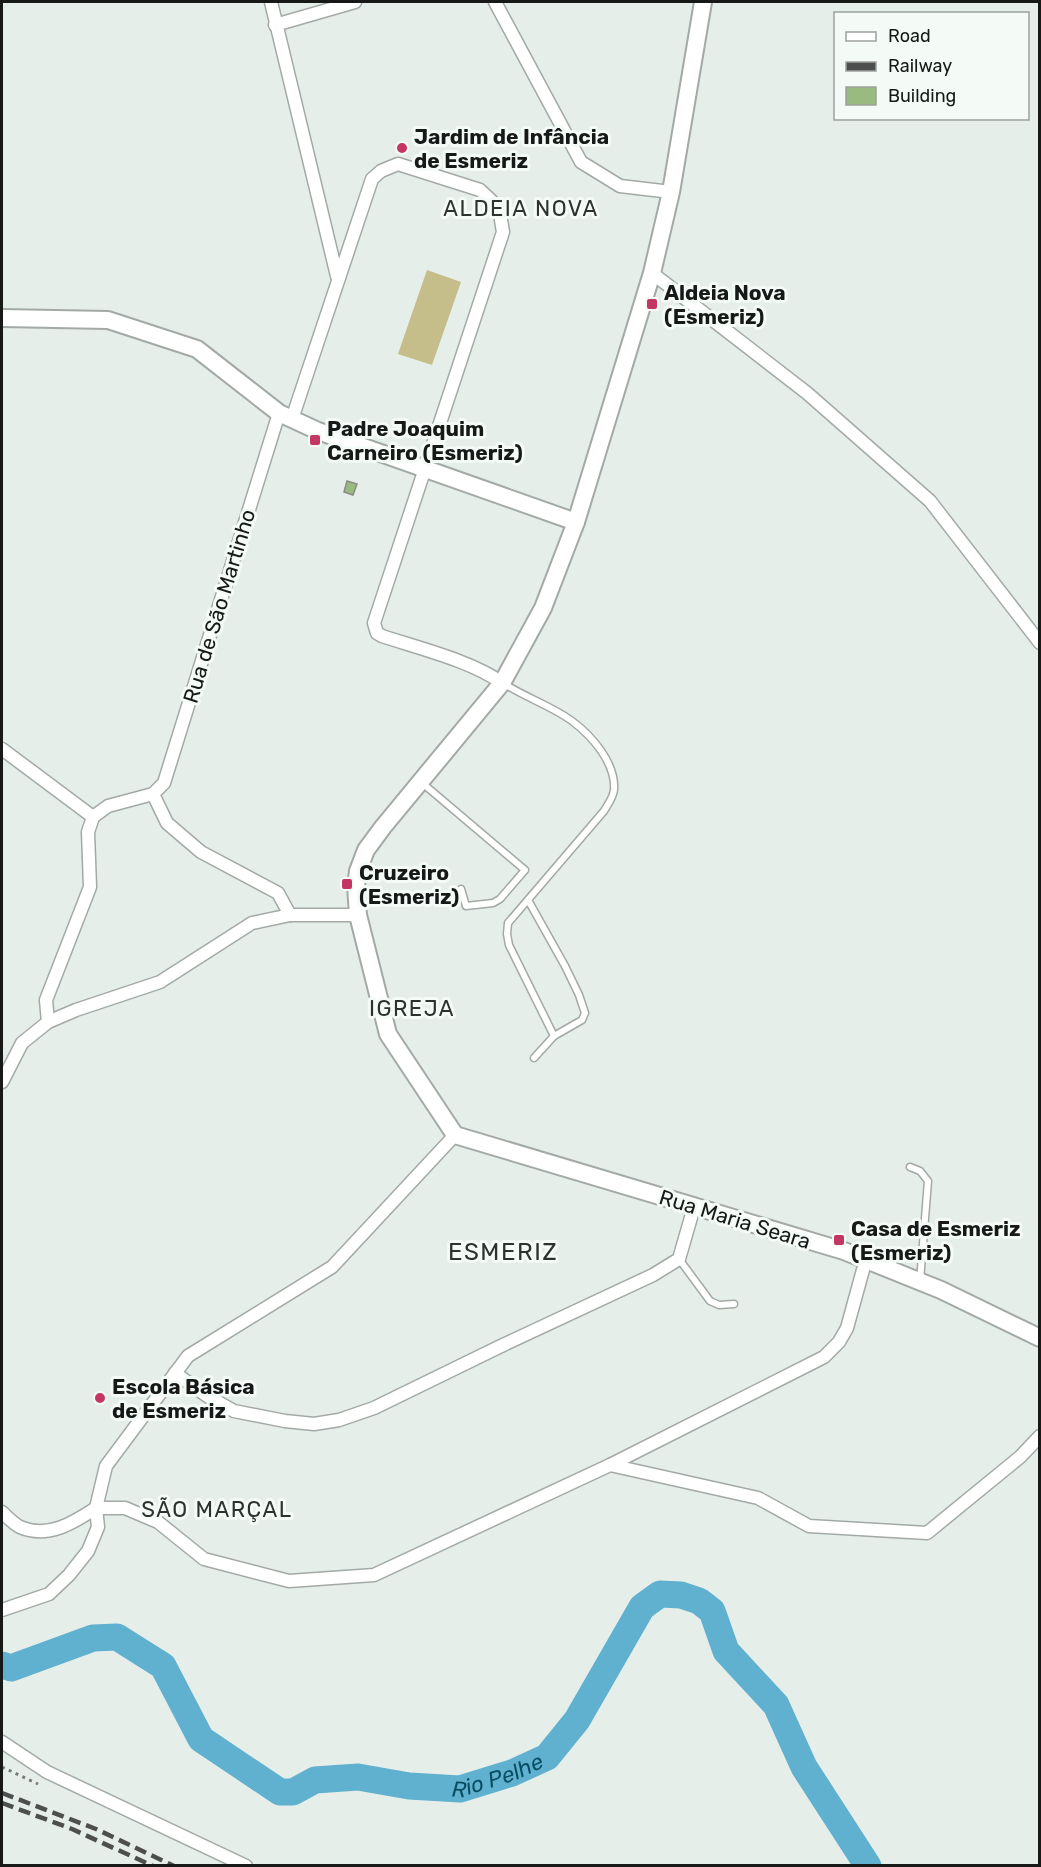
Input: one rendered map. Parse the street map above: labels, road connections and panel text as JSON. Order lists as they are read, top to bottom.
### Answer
{
  "streets": {
    "street": ["Rua de São Martinho", "Rua Maria Seara"]
  },
  "districts": [
    "ALDEIA NOVA",
    "IGREJA",
    "ESMERIZ",
    "SÃO MARÇAL"
  ],
  "water": ["Rio Pelhe"],
  "places": {
    "other": ["Jardim de Infância de Esmeriz", "Escola Básica de Esmeriz"],
    "transit": [
      "Aldeia Nova (Esmeriz)",
      "Padre Joaquim Carneiro (Esmeriz)",
      "Cruzeiro (Esmeriz)",
      "Casa de Esmeriz (Esmeriz)"
    ]
  },
  "legend": ["Road", "Railway", "Building"]
}
